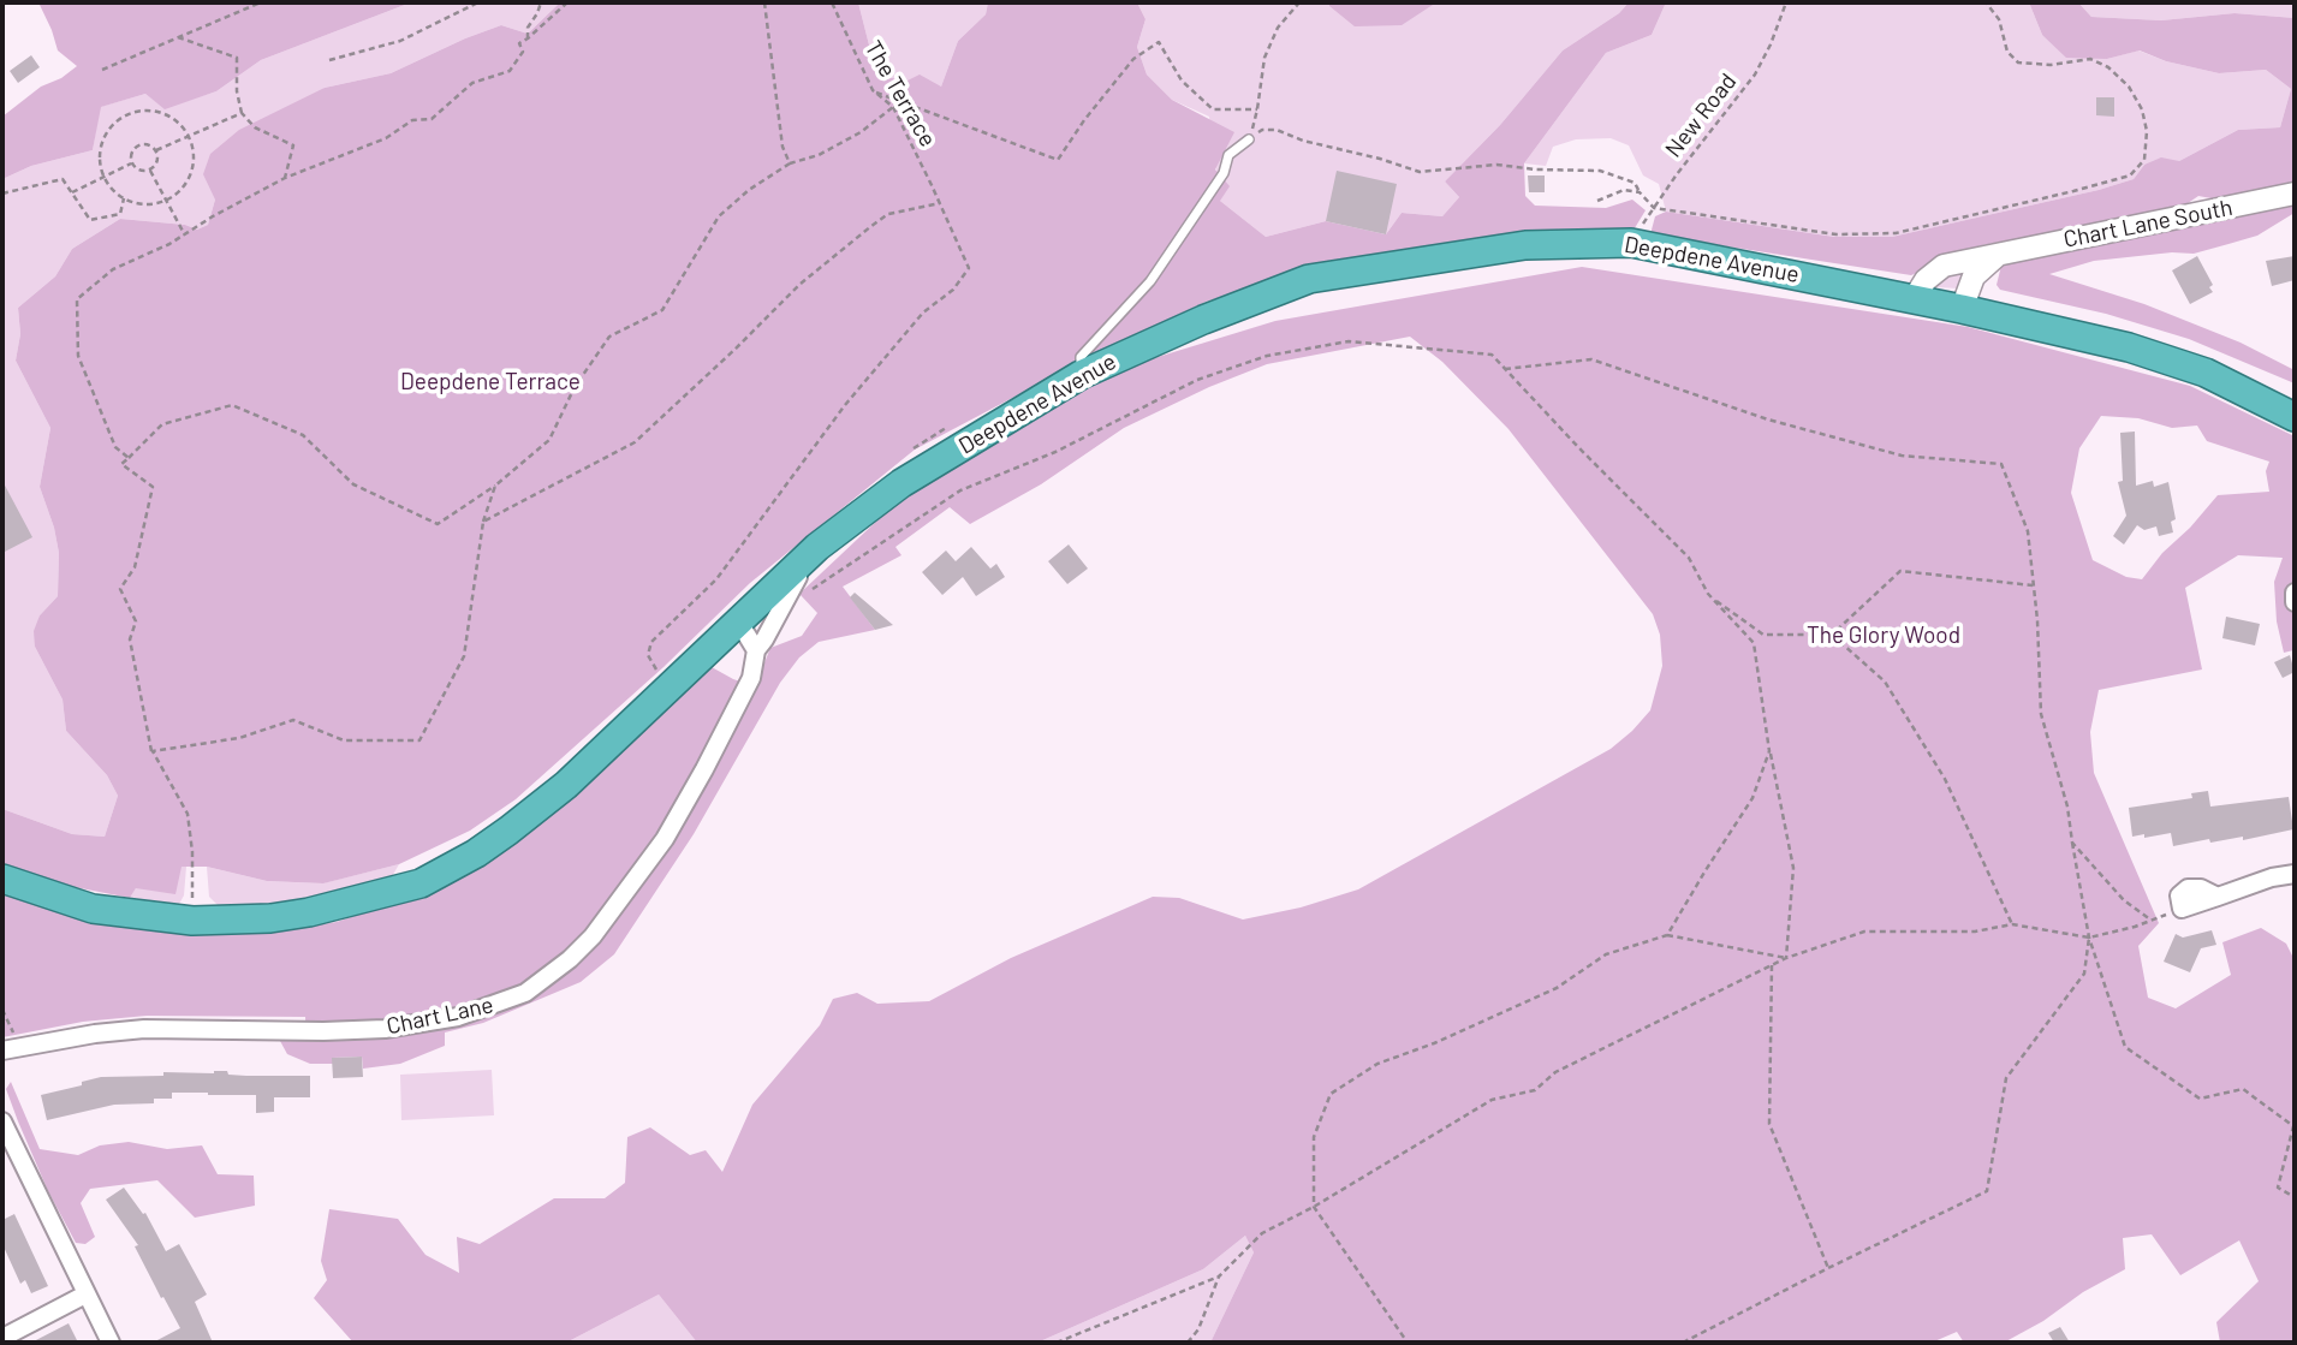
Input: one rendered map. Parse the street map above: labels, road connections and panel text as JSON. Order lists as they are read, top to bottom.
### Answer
{
  "streets": {
    "highway": ["Deepdene Avenue"],
    "street": ["Chart Lane South", "Chart Lane"],
    "path": ["The Terrace", "New Road"]
  },
  "crossings": [
    ["New Road", "Deepdene Avenue"],
    ["Chart Lane South", "Deepdene Avenue"],
    ["Deepdene Avenue", "Chart Lane"]
  ],
  "parks": ["Deepdene Terrace", "The Glory Wood"]
}
